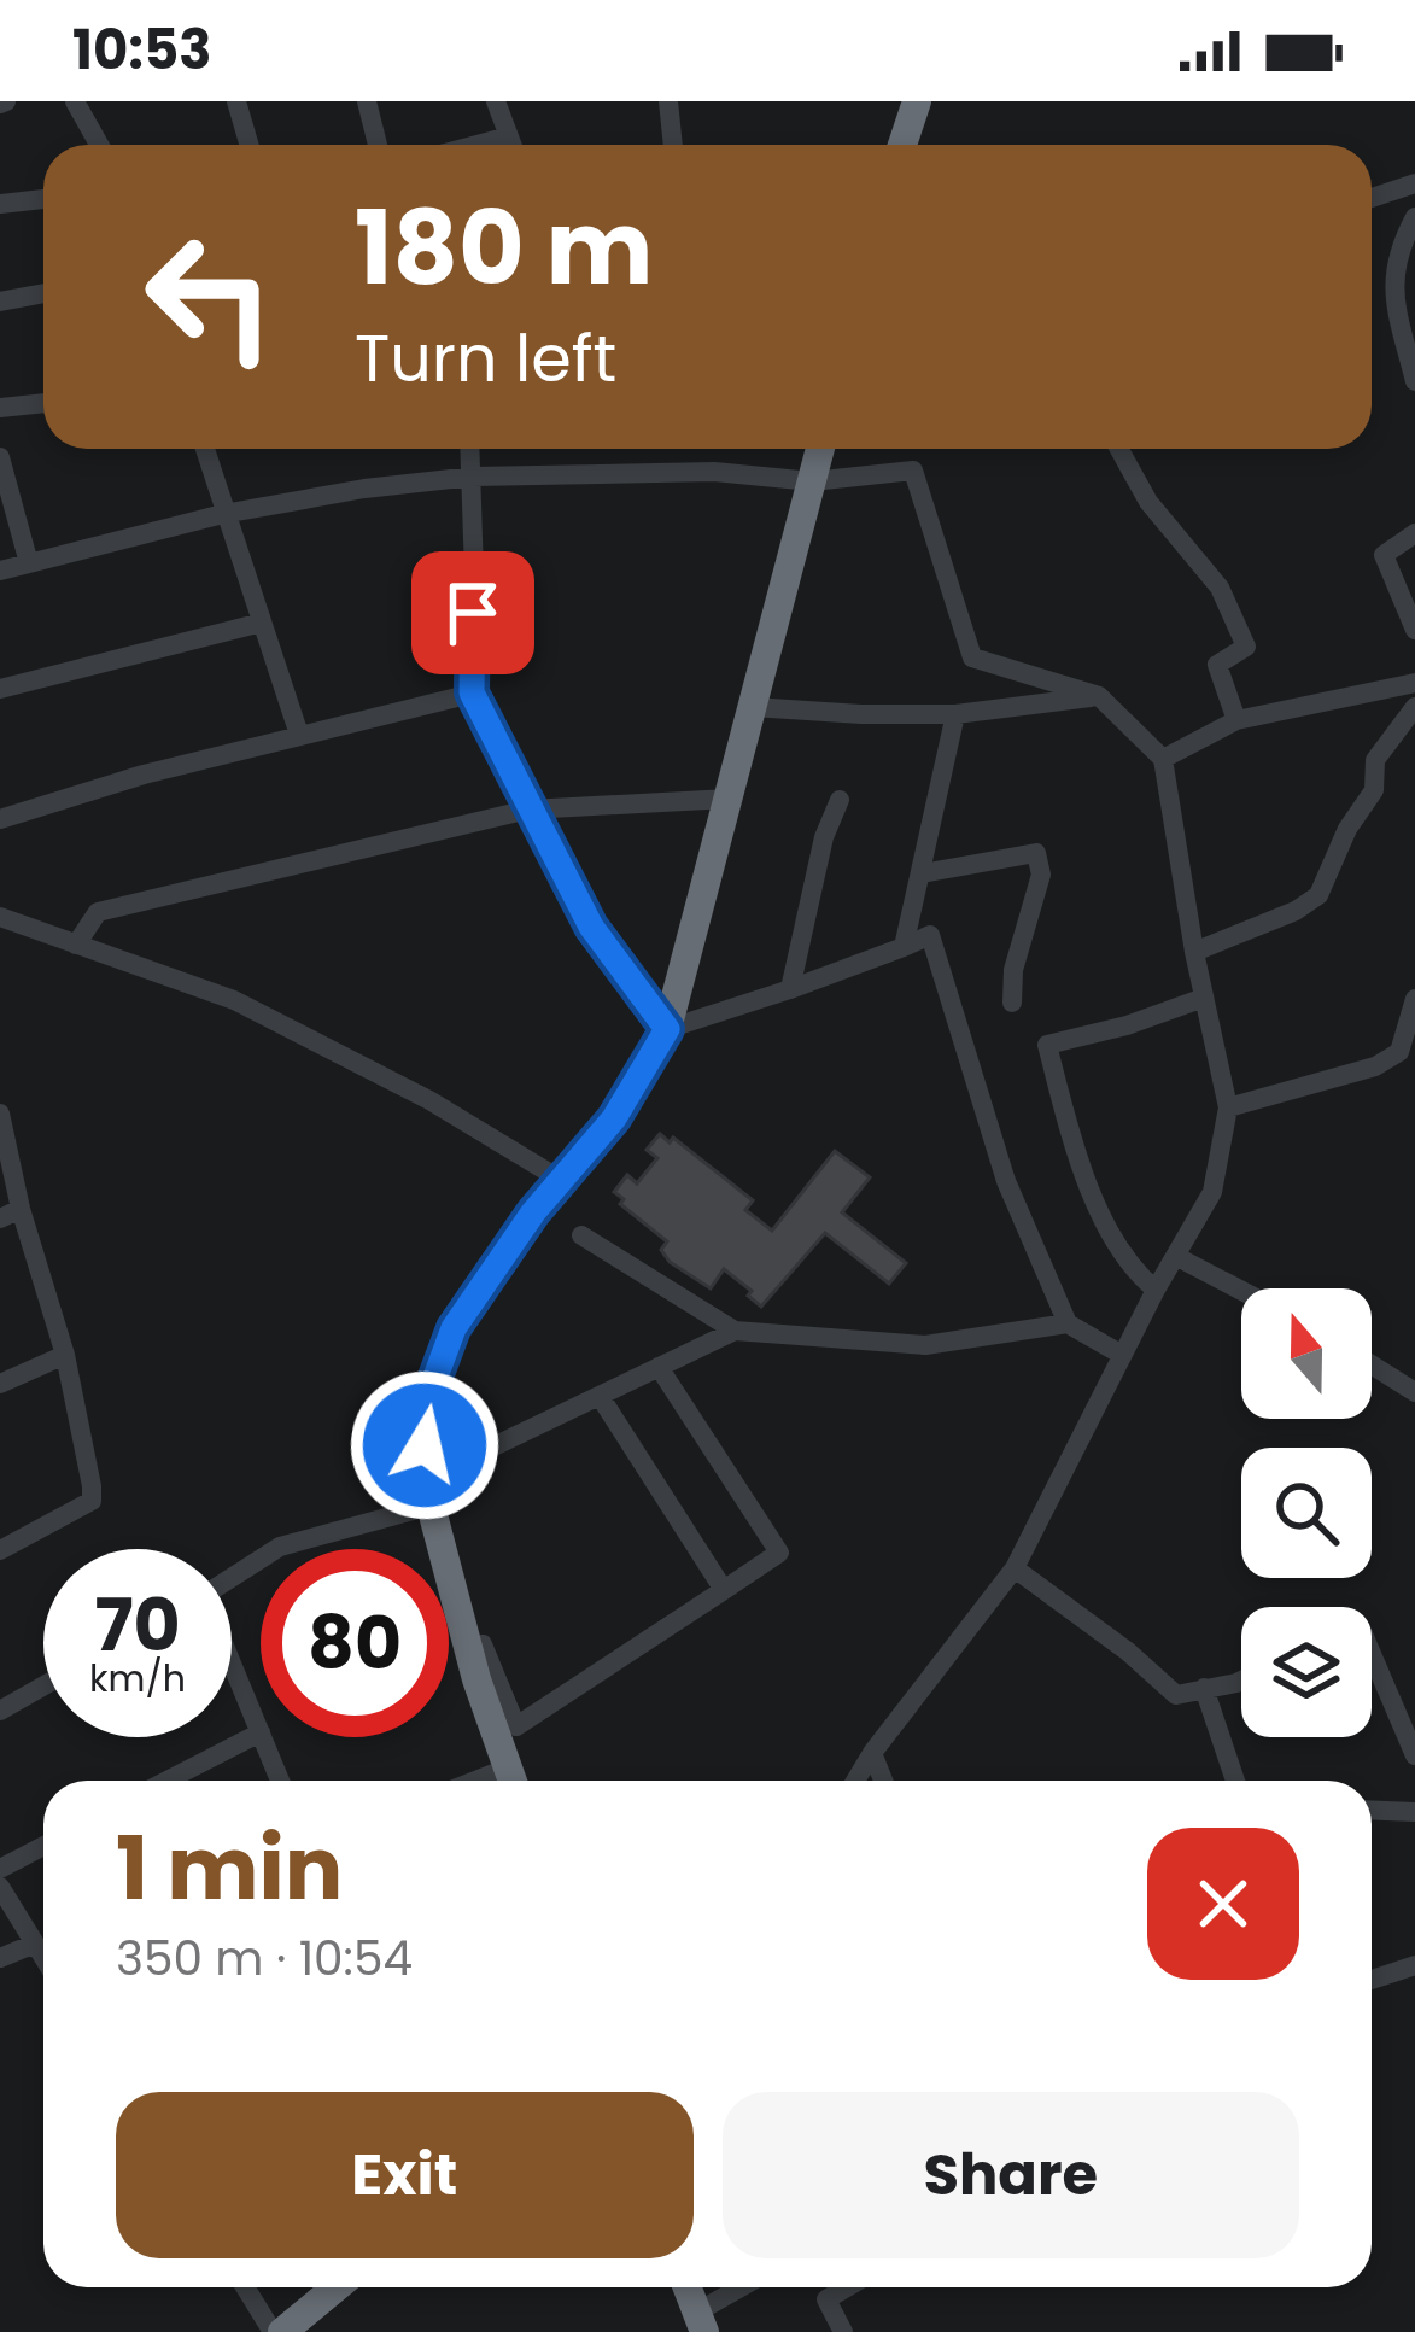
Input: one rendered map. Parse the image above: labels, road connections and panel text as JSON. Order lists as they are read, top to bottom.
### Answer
{
  "north": "top",
  "page": {
    "status": "10:53",
    "turn": ["180 m", "Turn left"],
    "speed": "70 km/h",
    "limit": "80",
    "heading": ["1 min", "350 m · 10:54"],
    "buttons": ["Exit", "Share"]
  }
}
